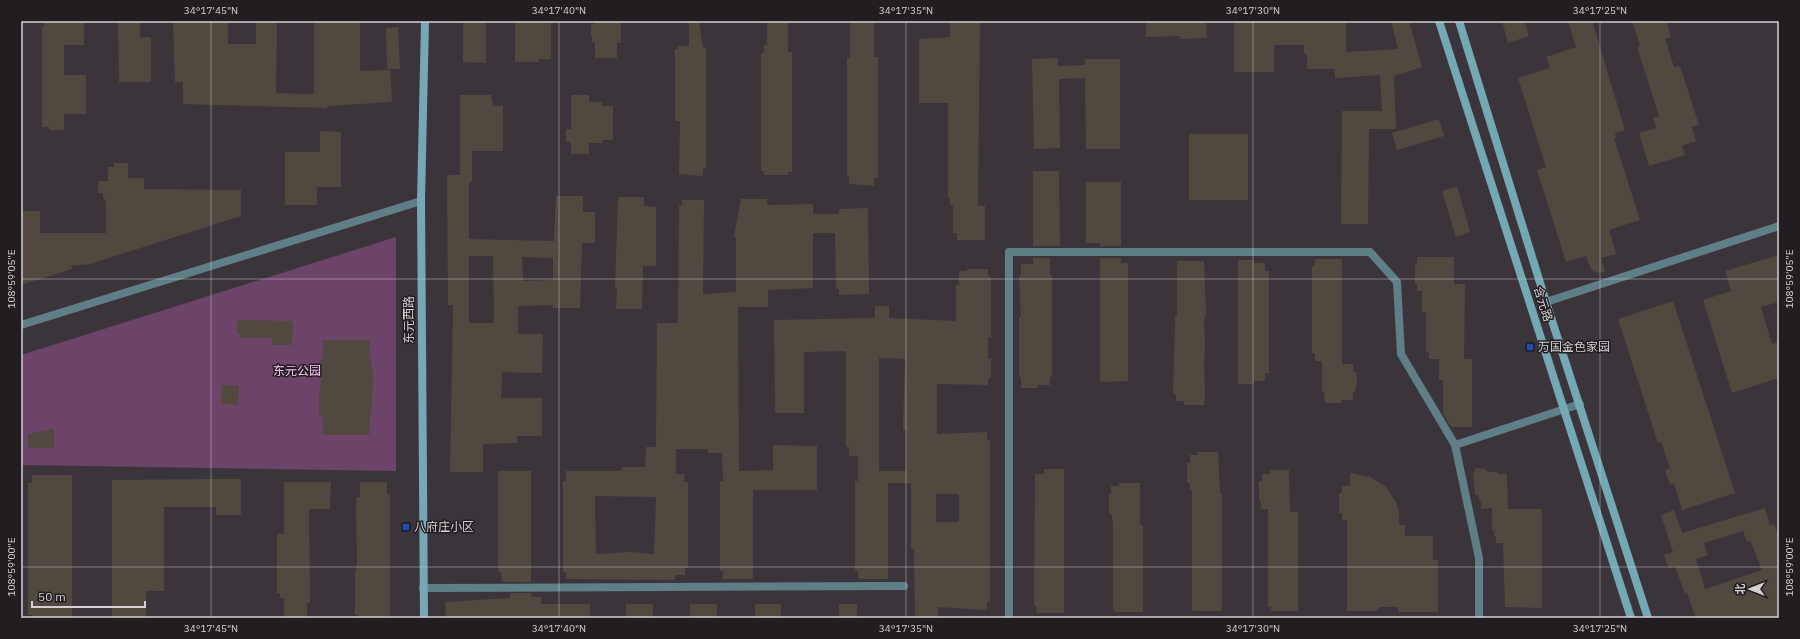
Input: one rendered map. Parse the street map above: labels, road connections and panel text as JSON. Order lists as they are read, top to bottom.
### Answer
{
  "streets": {
    "main road": ["含元路", "东元西路"]
  },
  "parks": ["东元公园"],
  "places": {
    "transit": ["万国金色家园", "八府庄小区"]
  },
  "scale_bar": "50 m",
  "north": "left",
  "coordinates": [
    "34°17'45\"N",
    "34°17'40\"N",
    "34°17'35\"N",
    "34°17'30\"N",
    "34°17'25\"N",
    "108°59'05\"E",
    "108°59'00\"E"
  ]
}
